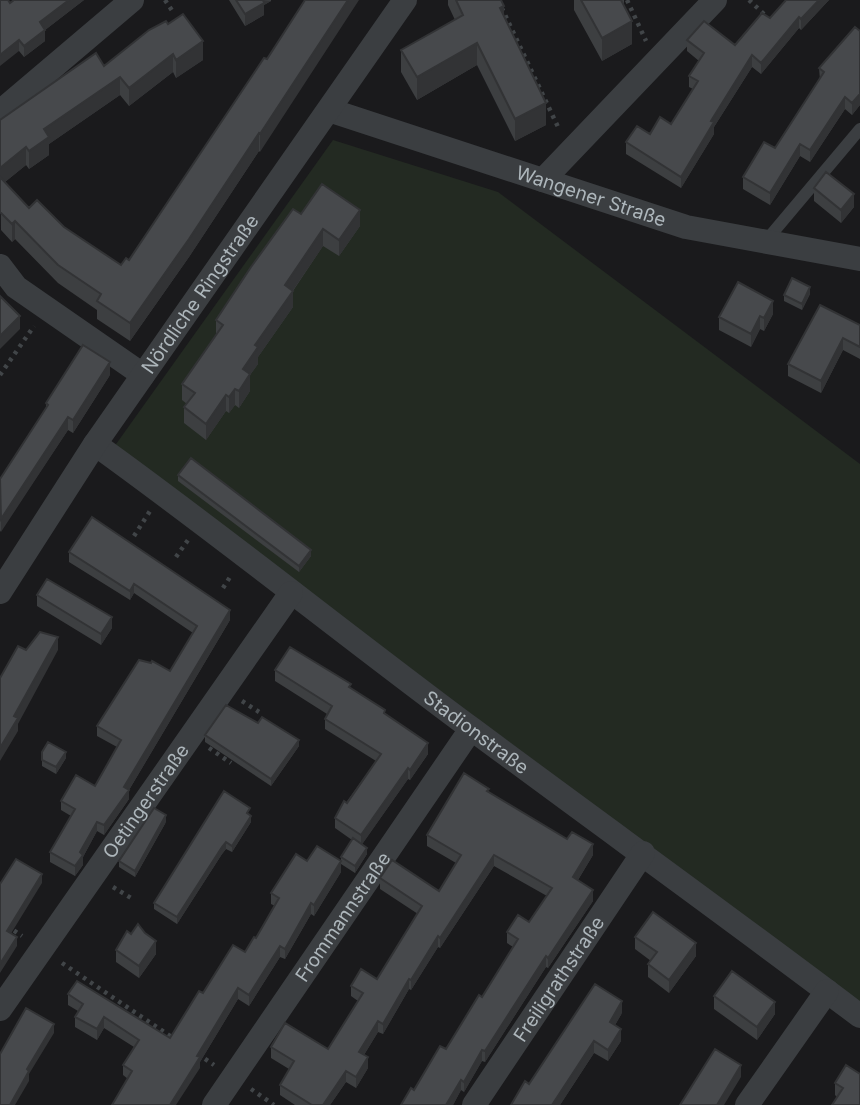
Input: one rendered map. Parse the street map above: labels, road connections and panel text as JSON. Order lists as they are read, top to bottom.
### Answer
{
  "streets": {
    "street": [
      "Wangener Straße",
      "Nördliche Ringstraße",
      "Stadionstraße",
      "Oetingerstraße",
      "Frommannstraße",
      "Freiligrathstraße"
    ]
  },
  "crossings": [
    ["Wangener Straße", "Nördliche Ringstraße"],
    ["Nördliche Ringstraße", "Stadionstraße"],
    ["Stadionstraße", "Oetingerstraße"],
    ["Stadionstraße", "Frommannstraße"],
    ["Stadionstraße", "Freiligrathstraße"]
  ]
}
